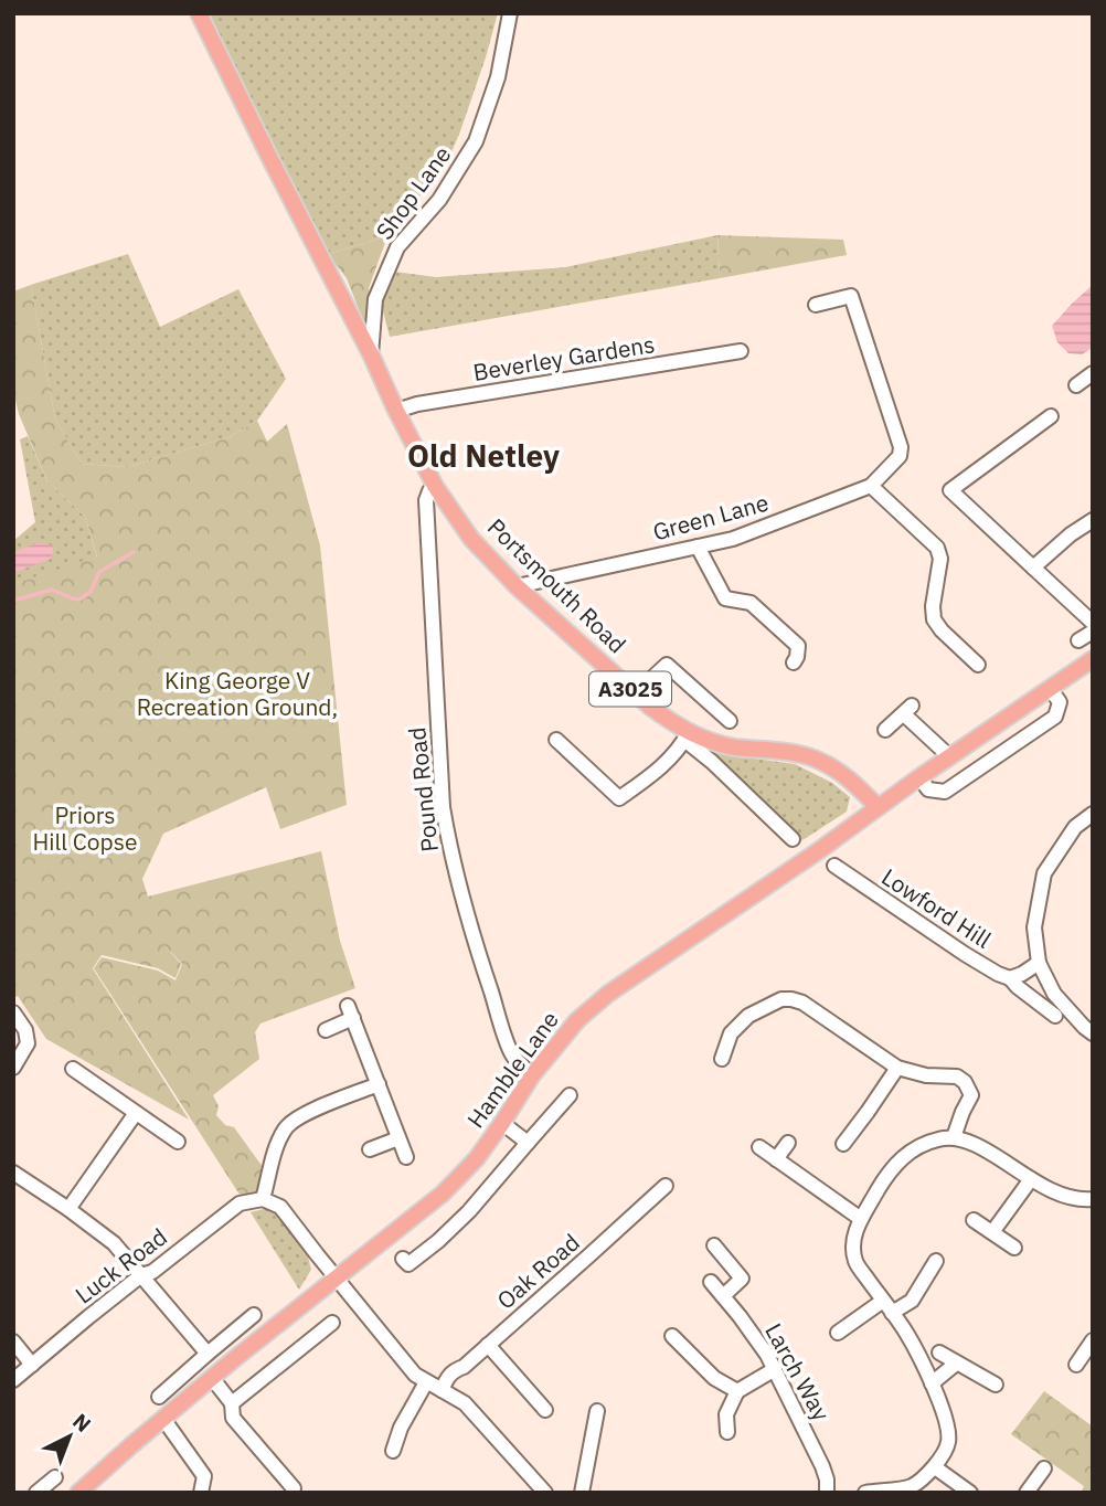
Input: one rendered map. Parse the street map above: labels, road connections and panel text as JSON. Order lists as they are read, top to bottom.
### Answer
{
  "streets": {
    "main road": ["Portsmouth Road", "A3025", "Hamble Lane"],
    "street": [
      "Shop Lane",
      "Beverley Gardens",
      "Green Lane",
      "Pound Road",
      "Lowford Hill",
      "Luck Road",
      "Oak Road",
      "Larch Way"
    ]
  },
  "crossings": [
    ["Shop Lane", "Portsmouth Road"],
    ["Beverley Gardens", "Portsmouth Road"],
    ["Green Lane", "Portsmouth Road"],
    ["Portsmouth Road", "Pound Road"],
    ["Portsmouth Road", "Hamble Lane"],
    ["Pound Road", "Hamble Lane"]
  ],
  "districts": ["Old Netley"],
  "parks": ["King George V Recreation Ground,", "Priors Hill Copse"],
  "north": "top right"
}
